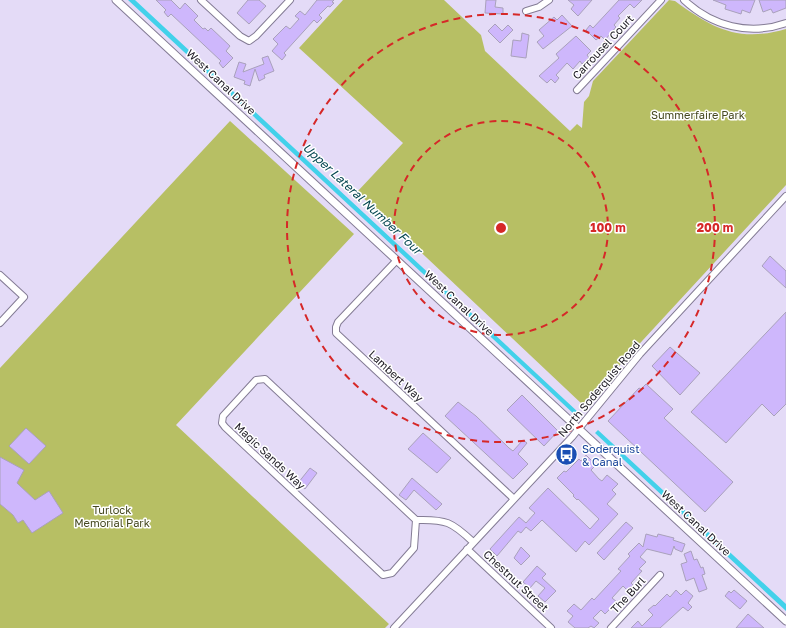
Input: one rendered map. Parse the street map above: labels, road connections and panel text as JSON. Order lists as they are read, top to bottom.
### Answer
{
  "streets": {
    "street": [
      "Carrousel Court",
      "West Canal Drive",
      "Lambert Way",
      "North Soderquist Road",
      "Magic Sands Way",
      "Chestnut Street",
      "The Burl"
    ]
  },
  "crossings": [
    ["West Canal Drive", "Lambert Way"],
    ["West Canal Drive", "North Soderquist Road"],
    ["Lambert Way", "North Soderquist Road"],
    ["North Soderquist Road", "Chestnut Street"]
  ],
  "water": ["Upper Lateral Number Four"],
  "parks": ["Summerfaire Park", "Turlock Memorial Park"],
  "places": {
    "bus stop": ["Soderquist & Canal"]
  },
  "rings": ["100 m", "200 m"]
}
